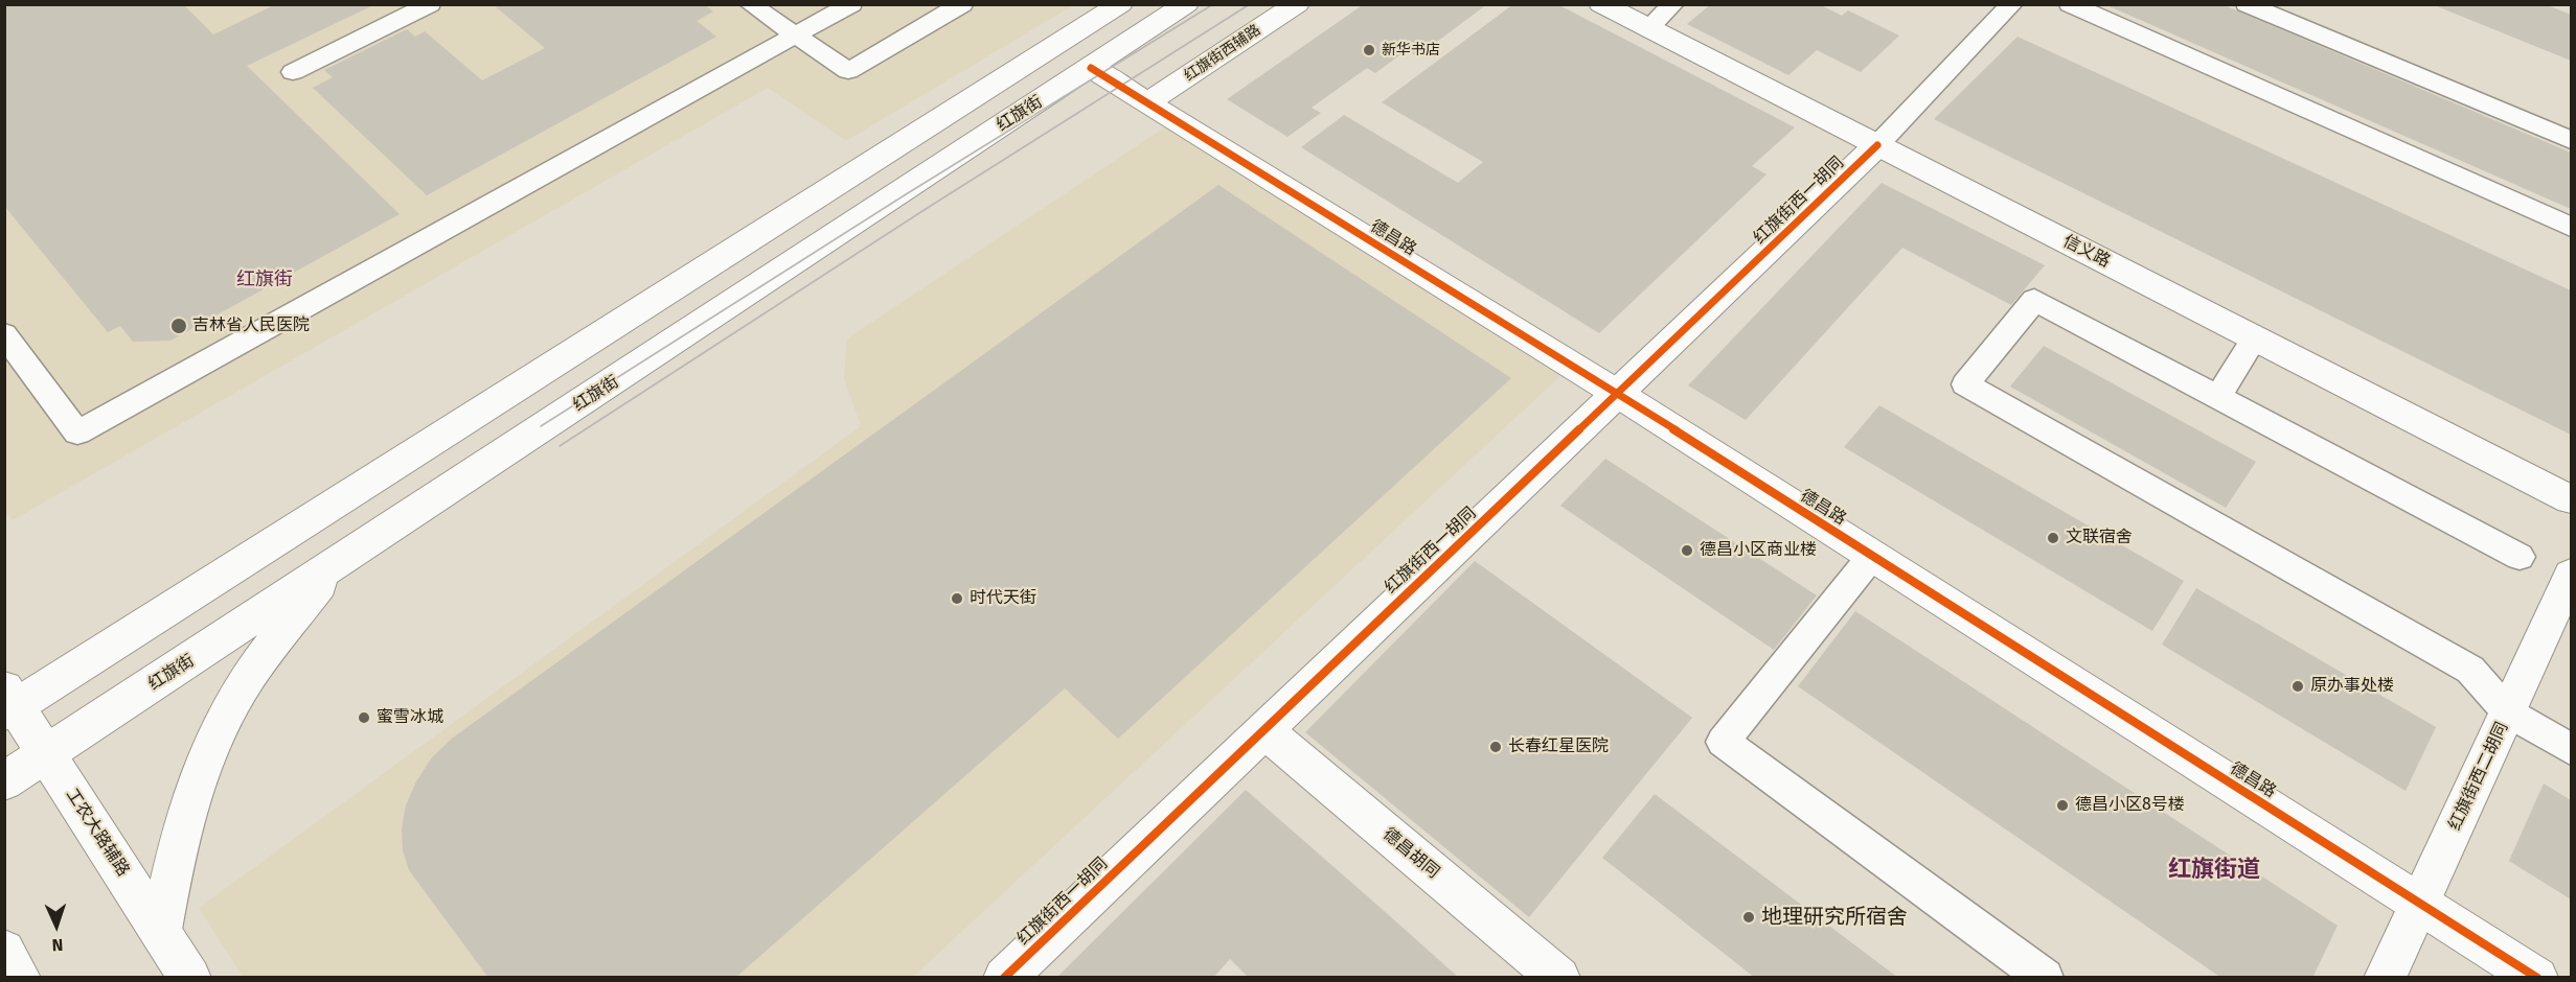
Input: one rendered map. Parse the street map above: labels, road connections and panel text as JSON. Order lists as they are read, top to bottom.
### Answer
{
  "streets": {
    "street": [
      "红旗街西辅路",
      "红旗街",
      "红旗街西一胡同",
      "德昌路",
      "信义路",
      "红旗街西二胡同",
      "工农大路辅路",
      "德昌胡同"
    ]
  },
  "crossings": [
    ["红旗街西辅路", "德昌路"],
    ["红旗街", "德昌路"],
    ["红旗街", "工农大路辅路"],
    ["红旗街西一胡同", "德昌路"],
    ["红旗街西一胡同", "信义路"],
    ["红旗街西一胡同", "德昌胡同"],
    ["德昌路", "红旗街西二胡同"]
  ],
  "districts": ["红旗街", "红旗街道"],
  "places": [
    "新华书店",
    "吉林省人民医院",
    "文联宿舍",
    "德昌小区商业楼",
    "时代天街",
    "原办事处楼",
    "蜜雪冰城",
    "长春红星医院",
    "德昌小区8号楼",
    "地理研究所宿舍"
  ],
  "north": "bottom"
}
